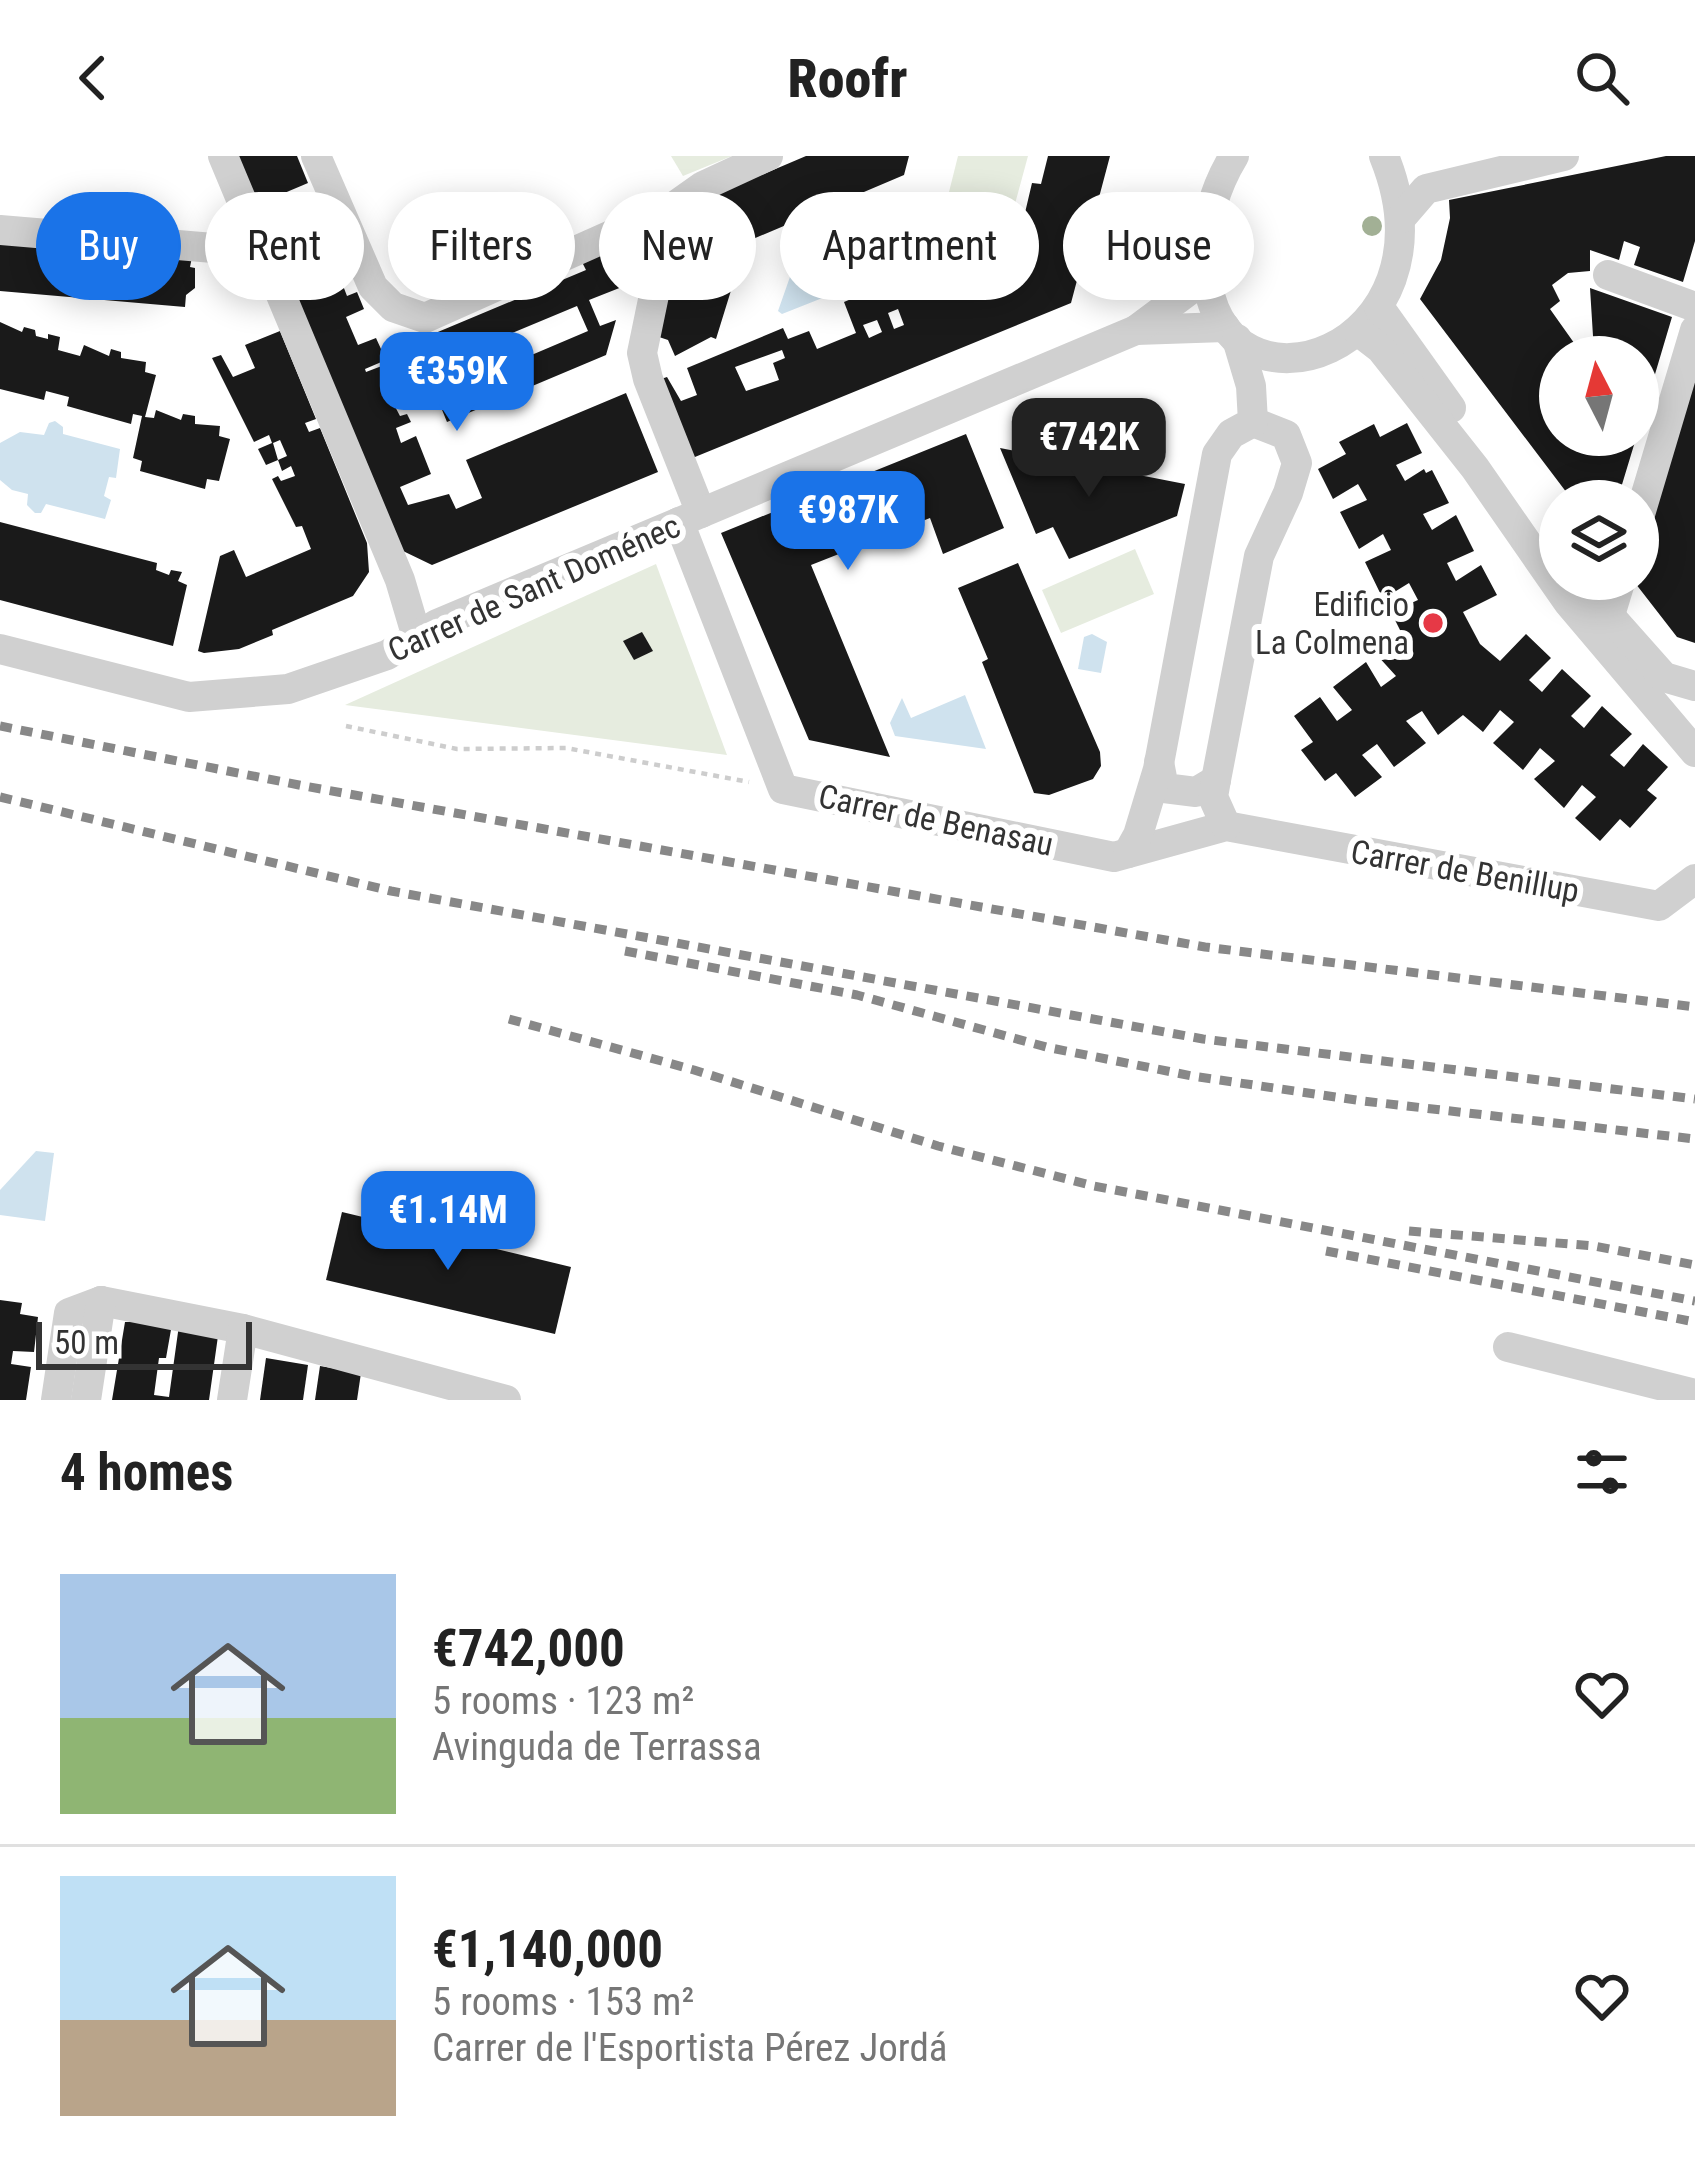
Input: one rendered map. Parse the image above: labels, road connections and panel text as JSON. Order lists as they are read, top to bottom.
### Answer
{
  "streets": {
    "street": ["Carrer de Sant Doménec", "Carrer de Benasau", "Carrer de Benillup"]
  },
  "crossings": [
    ["Carrer de Sant Doménec", "Carrer de Benasau"],
    ["Carrer de Benasau", "Carrer de Benillup"]
  ],
  "places": ["Edificio La Colmena"],
  "scale_bar": "50 m",
  "north": "top",
  "page": {
    "header": "Roofr",
    "chip": [
      "Buy",
      "Rent",
      "Filters",
      "New",
      "Apartment",
      "House"
    ],
    "price": [
      "€359K",
      "€742K",
      "€987K",
      "€1.14M"
    ],
    "scale": "50 m",
    "heading": "4 homes",
    "list": [
      {
        "name": "€742,000",
        "note": "5 rooms · 123 m² · Avinguda de Terrassa"
      },
      {
        "name": "€1,140,000",
        "note": "5 rooms · 153 m² · Carrer de l'Esportista Pérez Jordá"
      }
    ]
  }
}
